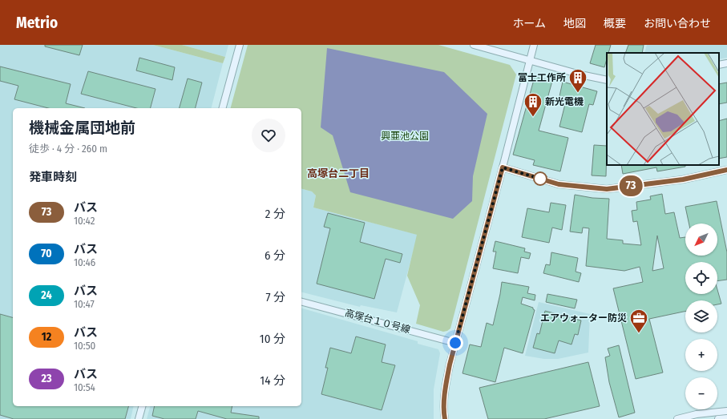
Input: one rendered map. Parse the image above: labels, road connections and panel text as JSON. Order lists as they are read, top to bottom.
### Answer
{
  "streets": {
    "street": ["高塚台１０号線"]
  },
  "districts": ["高塚台二丁目"],
  "parks": ["興亜池公園"],
  "places": {
    "building": ["富士工作所", "新光電機"],
    "office": ["エアウォーター防災"]
  },
  "lines": ["bus line 73"],
  "north": "bottom left",
  "page": {
    "header": "Metrio",
    "nav": [
      "ホーム",
      "地図",
      "概要",
      "お問い合わせ"
    ],
    "on_map": "73",
    "heading": [
      ["機械金属団地前", "徒歩 · 4 分 · 260 m"],
      "発車時刻"
    ],
    "list": [
      {
        "mark": "73",
        "name": "バス",
        "note": "10:42",
        "value": "2 分"
      },
      {
        "mark": "70",
        "name": "バス",
        "note": "10:46",
        "value": "6 分"
      },
      {
        "mark": "24",
        "name": "バス",
        "note": "10:47",
        "value": "7 分"
      },
      {
        "mark": "12",
        "name": "バス",
        "note": "10:50",
        "value": "10 分"
      },
      {
        "mark": "23",
        "name": "バス",
        "note": "10:54",
        "value": "14 分"
      }
    ],
    "map_buttons": ["+", "−"]
  }
}
